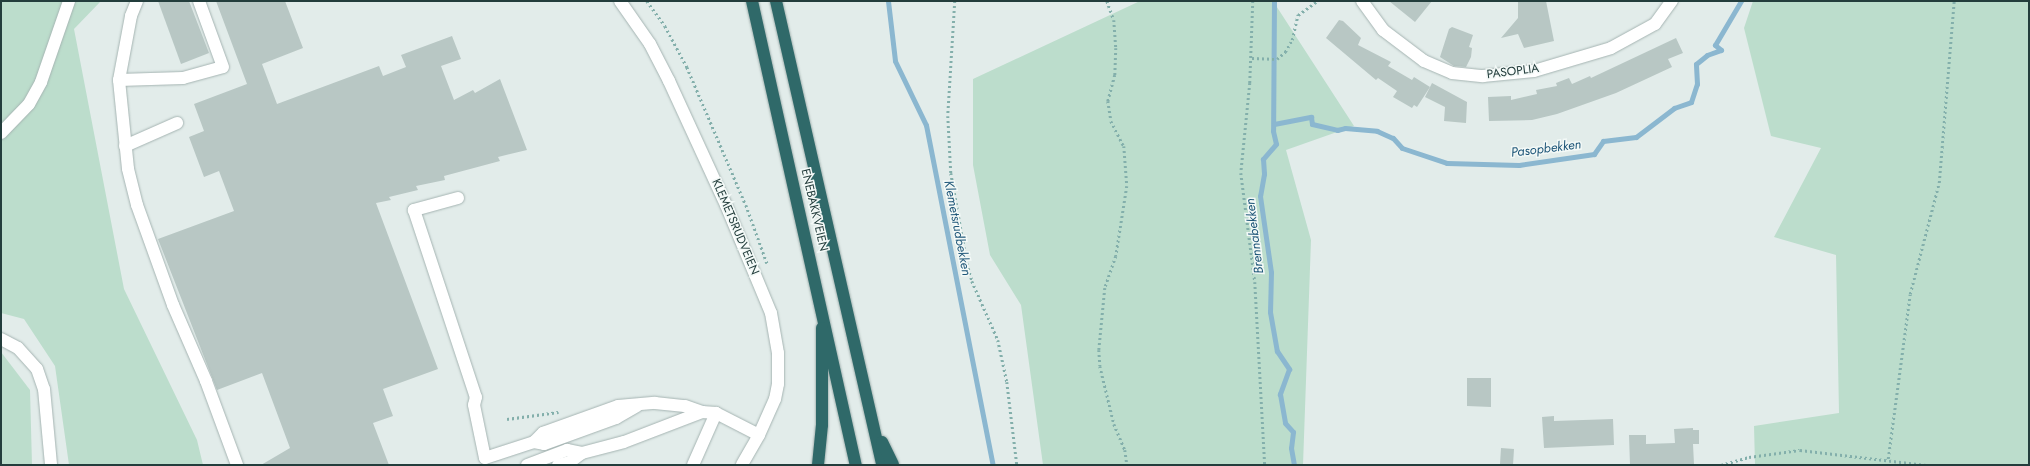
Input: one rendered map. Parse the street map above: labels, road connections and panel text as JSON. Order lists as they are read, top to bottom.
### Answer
{
  "streets": {
    "highway": ["ENEBAKKVEIEN"],
    "street": ["PASOPLIA", "KLEMETSRUDVEIEN"]
  },
  "water": ["Pasopbekken", "Klemetsrudbekken", "Brennabekken"]
}
